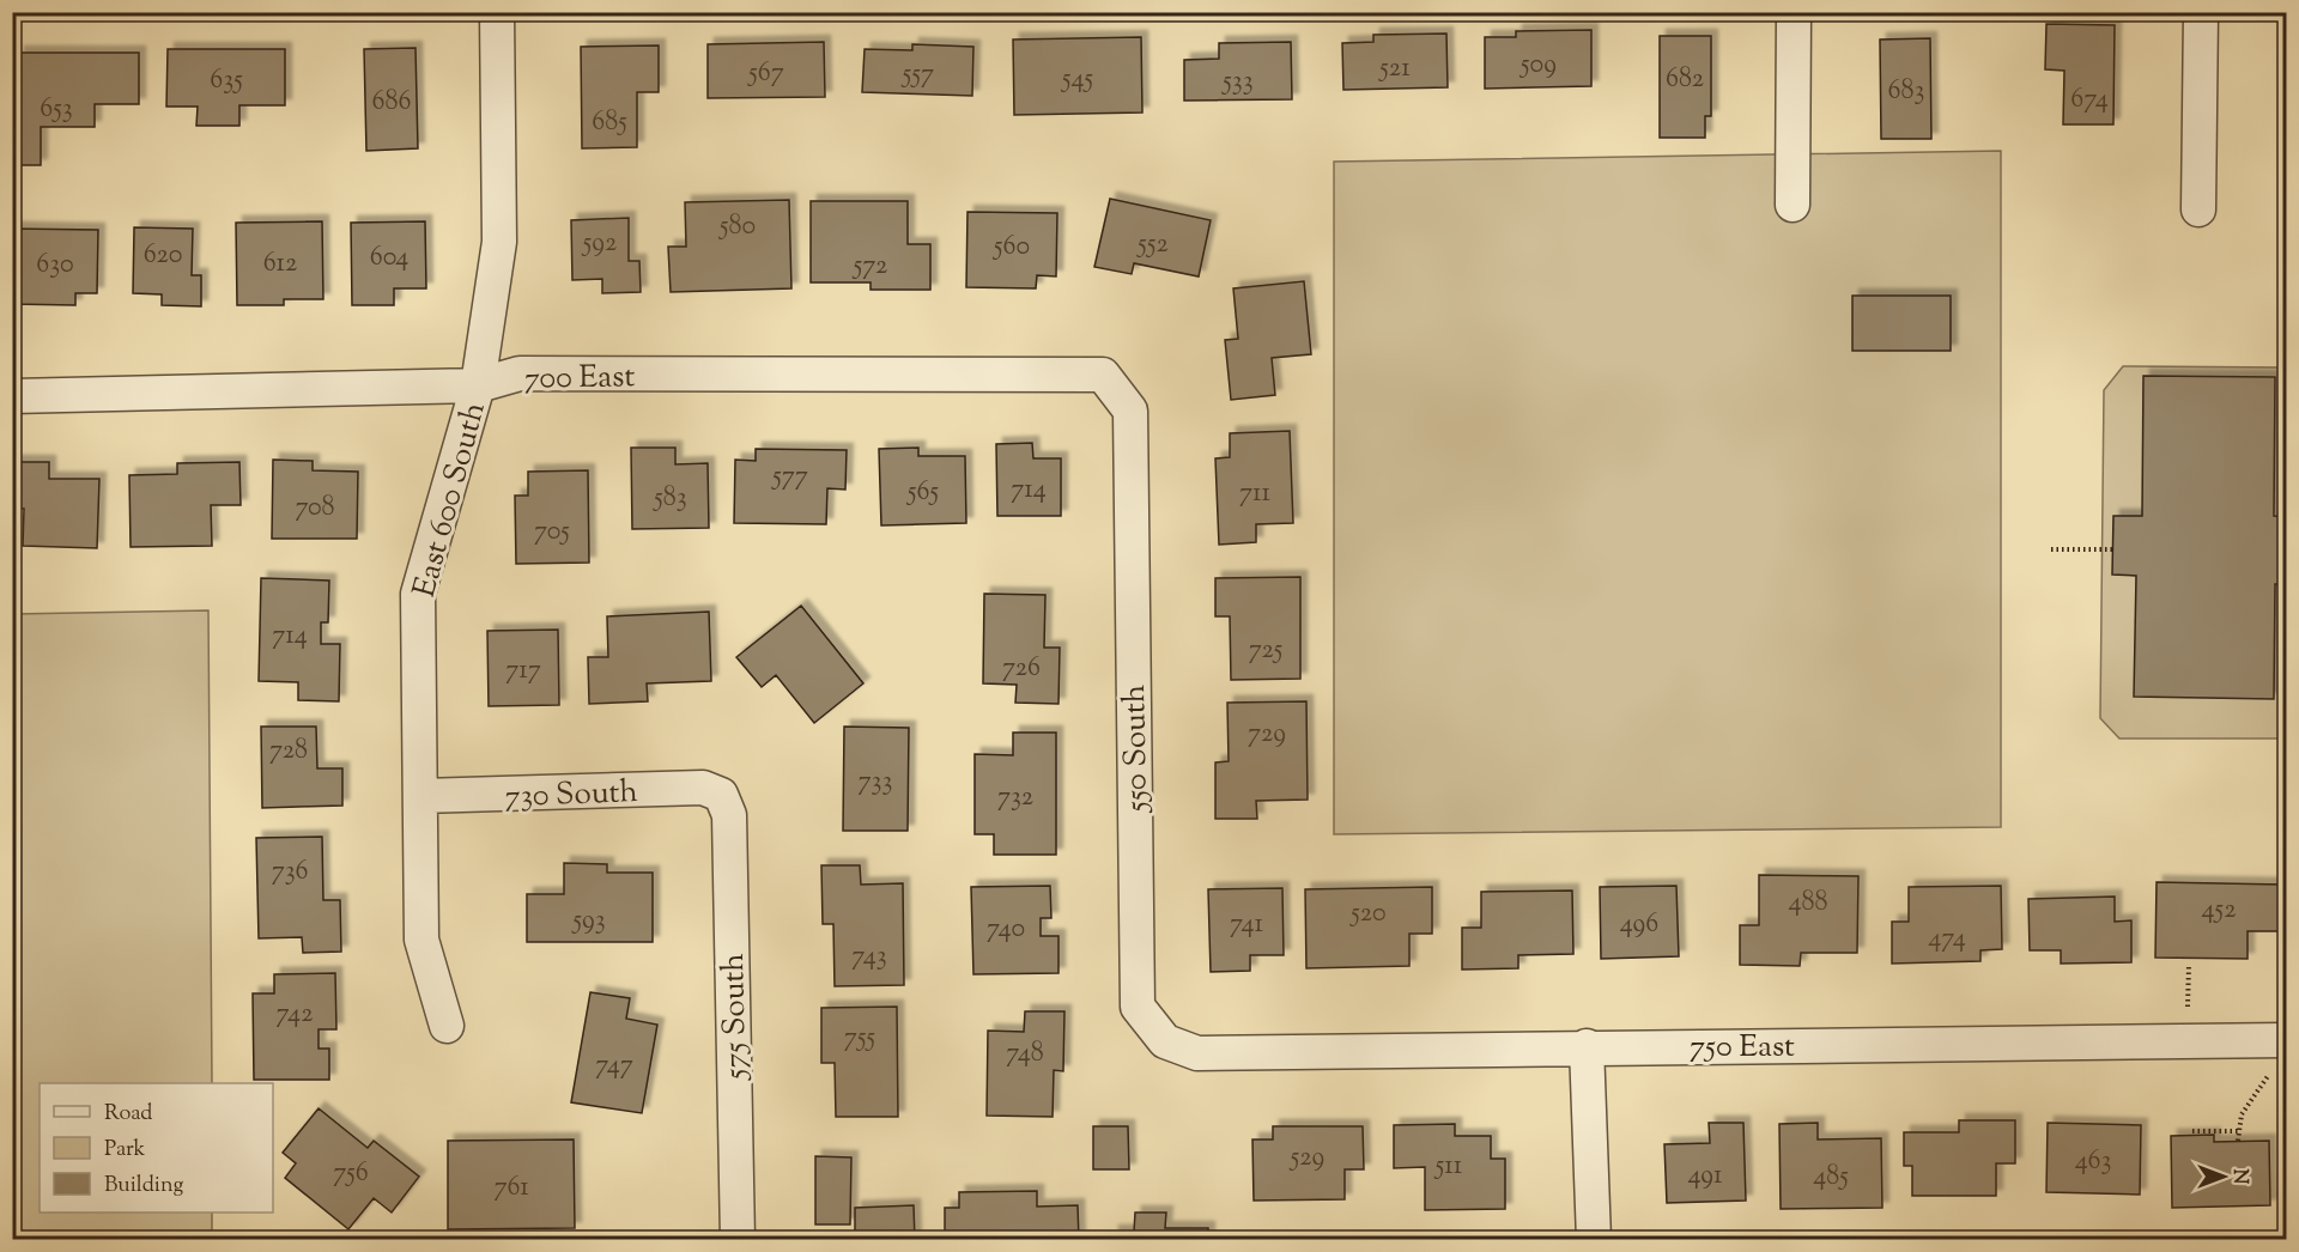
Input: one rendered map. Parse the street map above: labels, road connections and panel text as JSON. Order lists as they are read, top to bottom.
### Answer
{
  "streets": {
    "street": [
      "700 East",
      "East 600 South",
      "550 South",
      "730 South",
      "575 South",
      "750 East"
    ]
  },
  "crossings": [
    ["700 East", "East 600 South"],
    ["700 East", "550 South"],
    ["East 600 South", "730 South"],
    ["550 South", "750 East"],
    ["730 South", "575 South"]
  ],
  "house_numbers": [
    "509",
    "521",
    "567",
    "557",
    "545",
    "682",
    "635",
    "533",
    "683",
    "674",
    "686",
    "653",
    "685",
    "580",
    "592",
    "552",
    "560",
    "620",
    "604",
    "612",
    "630",
    "572",
    "577",
    "714",
    "565",
    "711",
    "583",
    "708",
    "705",
    "714",
    "725",
    "726",
    "717",
    "729",
    "728",
    "733",
    "732",
    "736",
    "488",
    "452",
    "520",
    "593",
    "741",
    "496",
    "740",
    "474",
    "743",
    "742",
    "755",
    "748",
    "747",
    "529",
    "463",
    "511",
    "756",
    "491",
    "485",
    "761"
  ],
  "legend": ["Road", "Park", "Building"],
  "north": "right"
}
